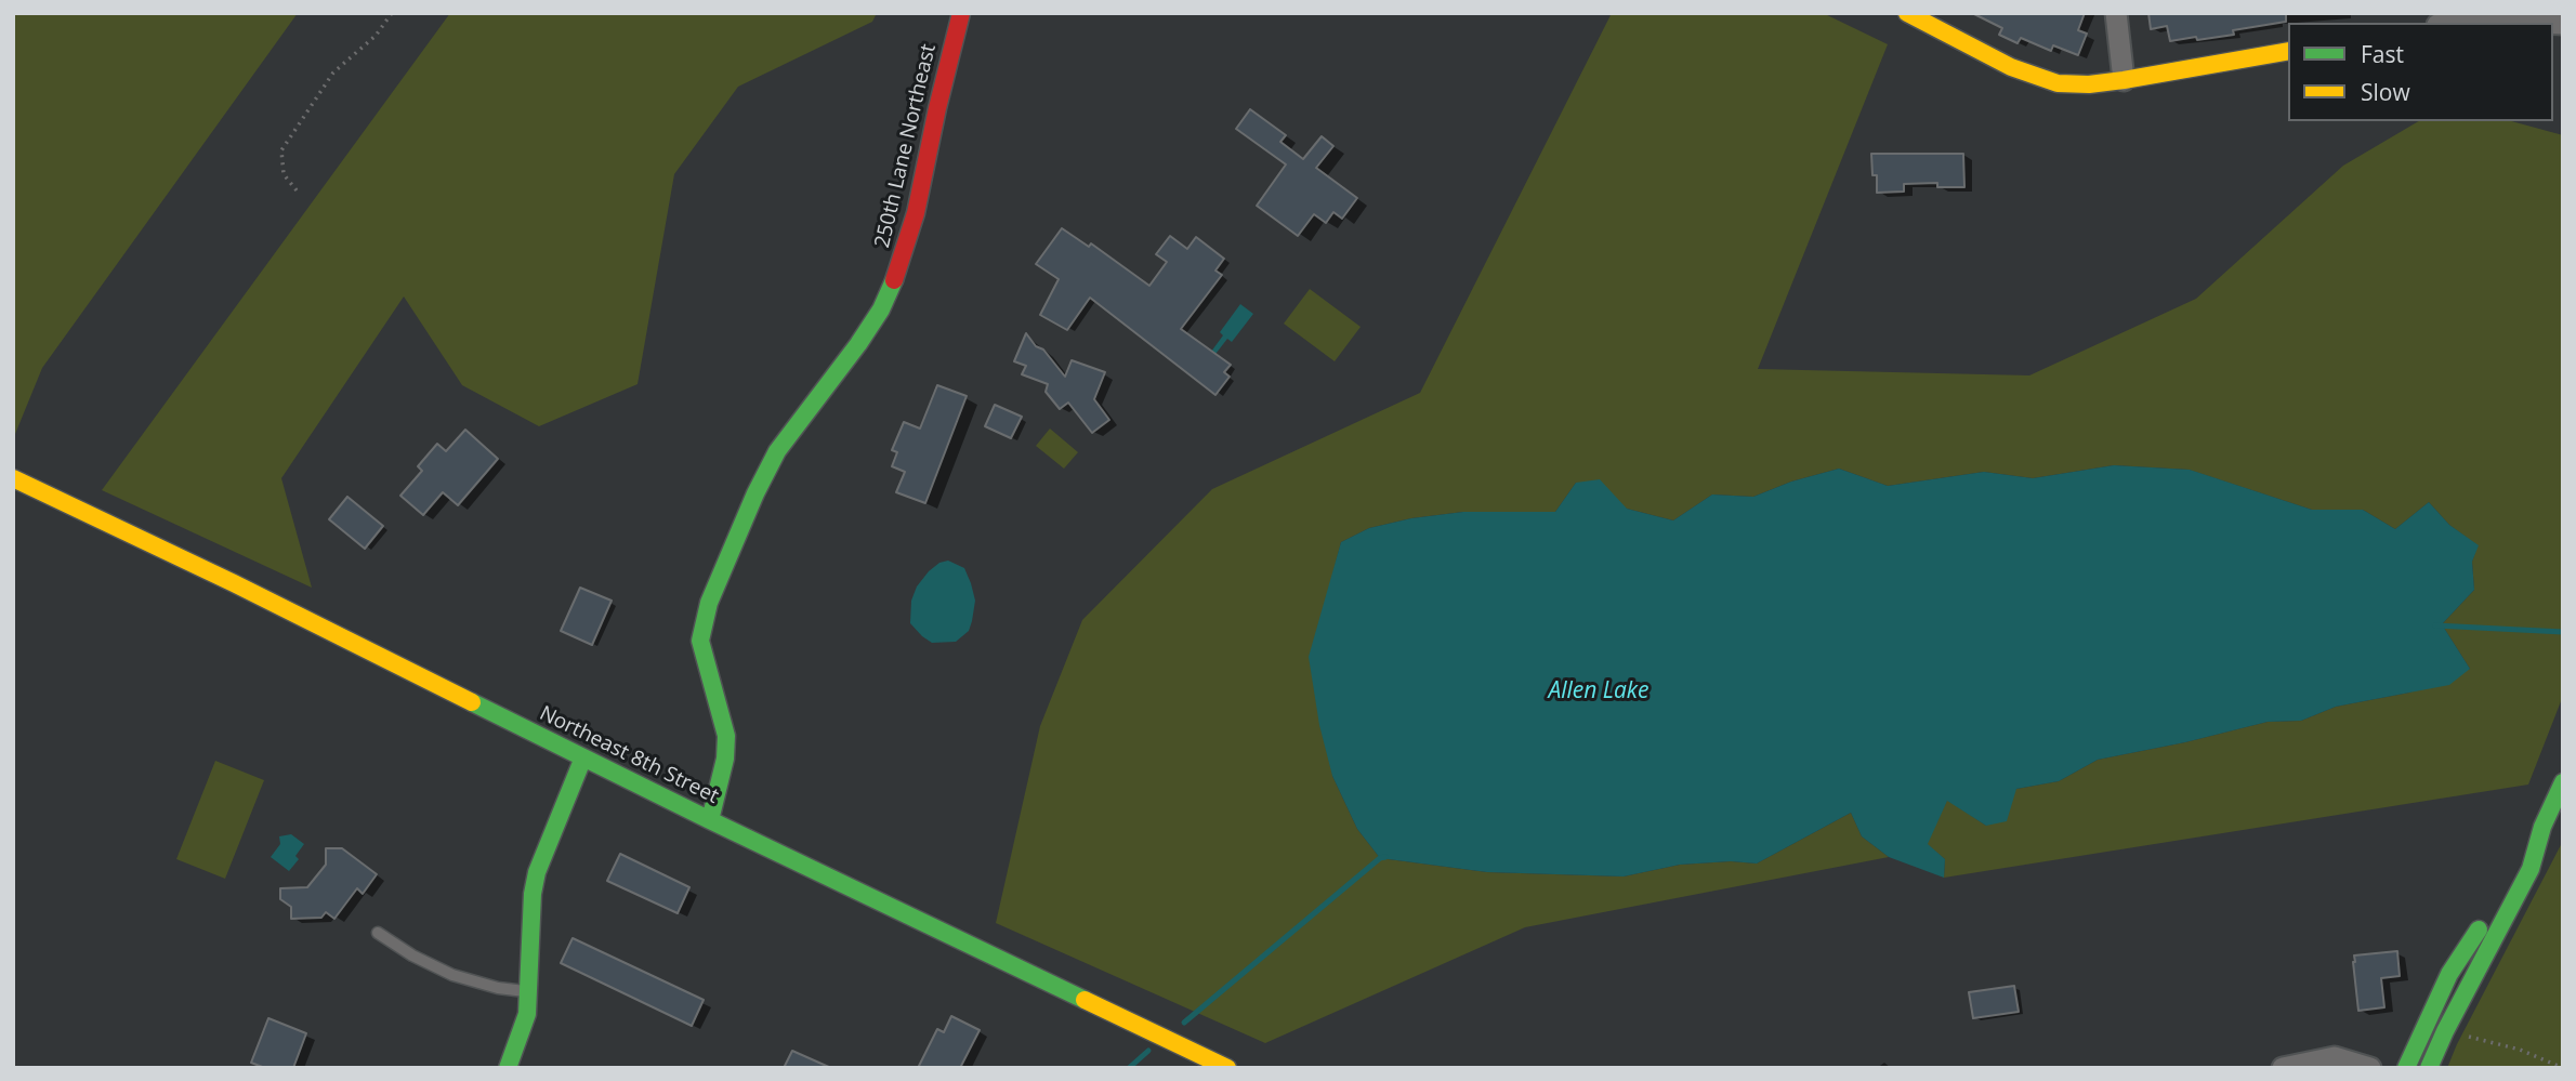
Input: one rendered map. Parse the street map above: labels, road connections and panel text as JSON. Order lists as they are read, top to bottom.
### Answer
{
  "streets": {
    "street": ["250th Lane Northeast", "Northeast 8th Street"]
  },
  "crossings": [
    ["250th Lane Northeast", "Northeast 8th Street"]
  ],
  "water": ["Allen Lake"],
  "legend": ["Fast", "Slow"]
}
